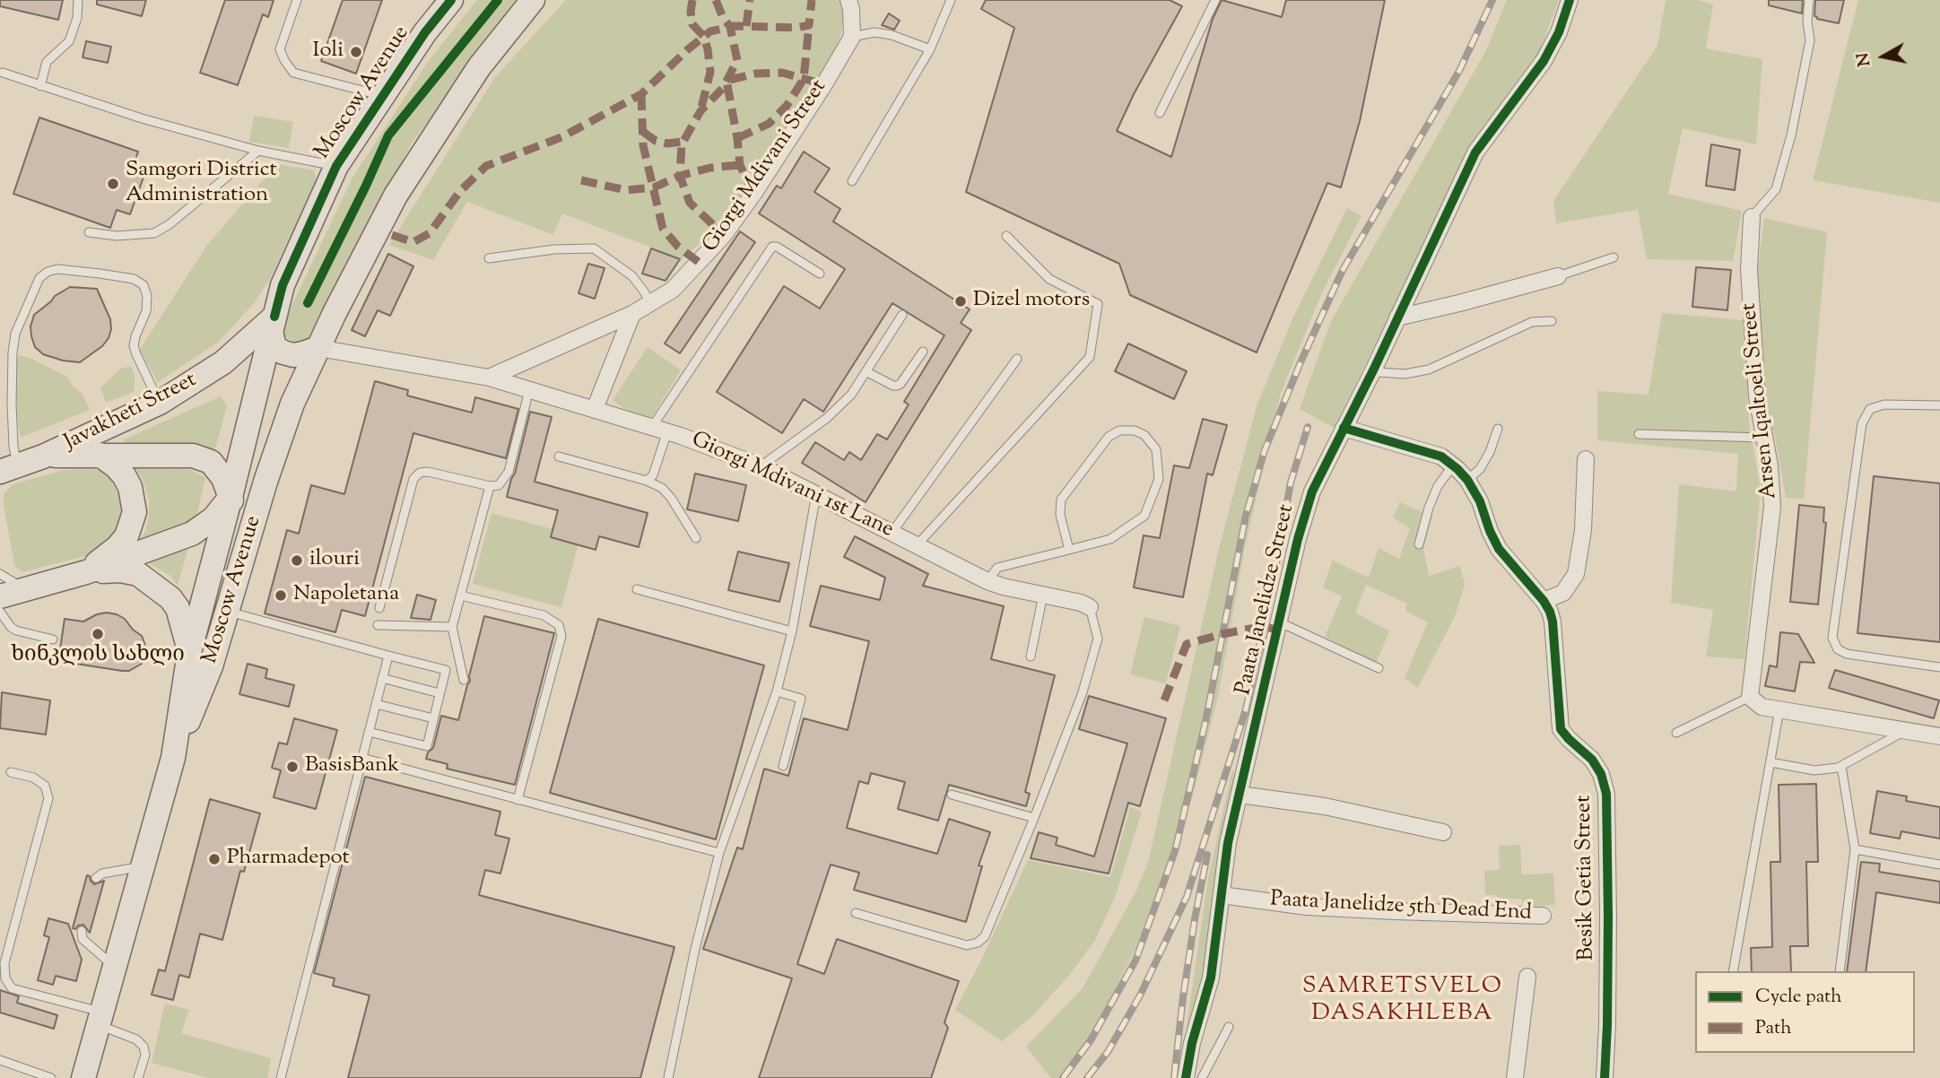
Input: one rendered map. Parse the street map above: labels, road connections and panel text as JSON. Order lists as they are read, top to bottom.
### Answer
{
  "streets": {
    "main road": ["Moscow Avenue", "Javakheti Street"],
    "street": [
      "Giorgi Mdivani Street",
      "Arsen Iqaltoeli Street",
      "Giorgi Mdivani 1st Lane",
      "Paata Janelidze Street",
      "Besik Getia Street",
      "Paata Janelidze 5th Dead End"
    ]
  },
  "crossings": [
    ["Moscow Avenue", "Javakheti Street"],
    ["Giorgi Mdivani Street", "Giorgi Mdivani 1st Lane"],
    ["Paata Janelidze Street", "Besik Getia Street"],
    ["Paata Janelidze Street", "Paata Janelidze 5th Dead End"]
  ],
  "districts": ["SAMRETSVELO DASAKHLEBA"],
  "places": [
    "Ioli",
    "Samgori District Administration",
    "Dizel motors",
    "ilouri",
    "Napoletana",
    "ხინკლის სახლი",
    "BasisBank",
    "Pharmadepot"
  ],
  "legend": ["Cycle path", "Path"],
  "north": "left"
}
